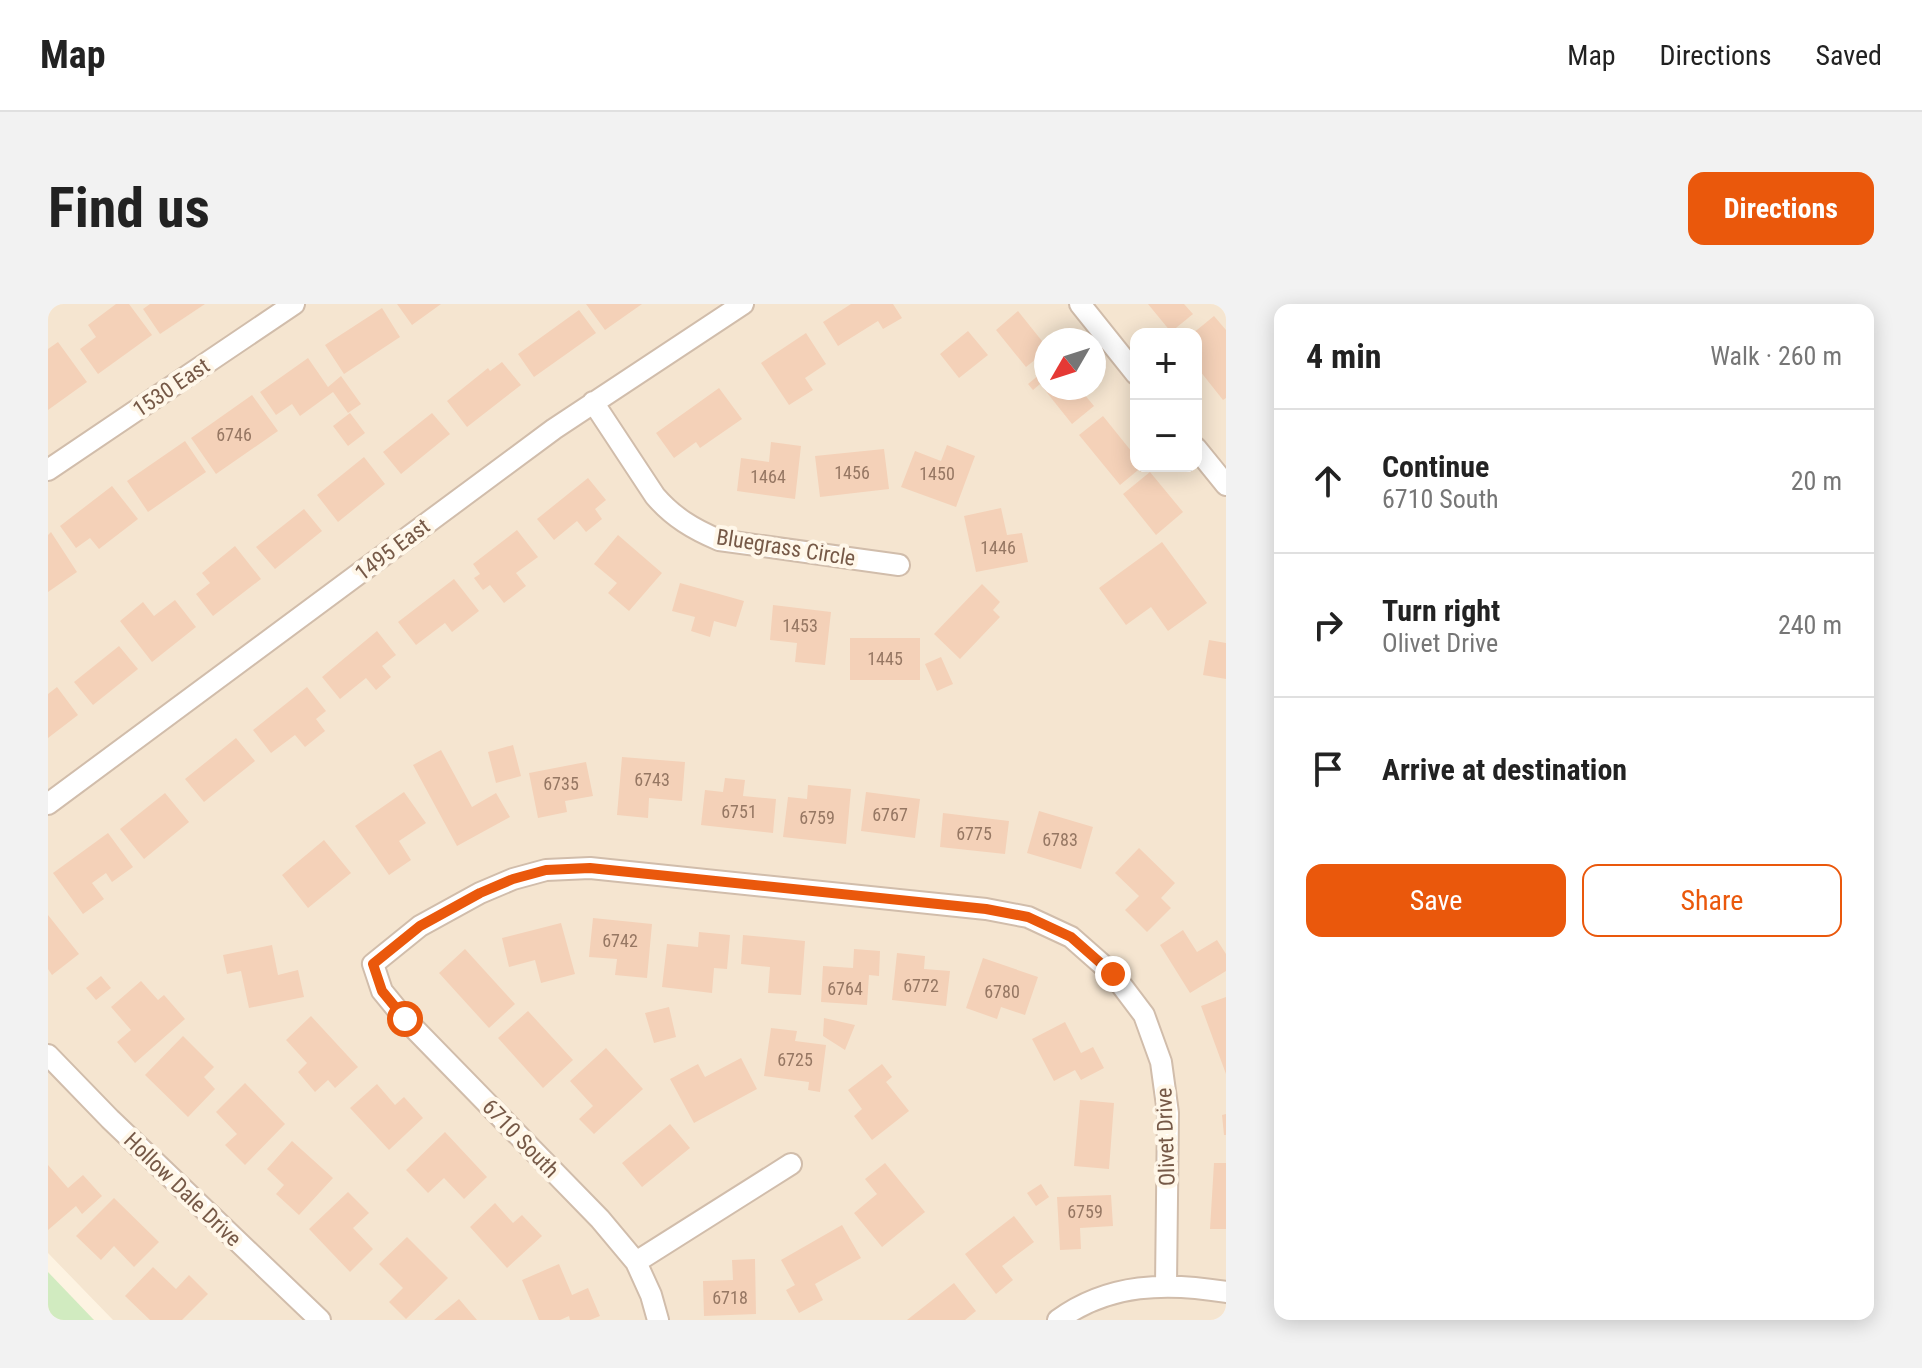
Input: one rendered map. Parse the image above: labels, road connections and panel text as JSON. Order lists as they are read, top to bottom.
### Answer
{
  "streets": {
    "street": [
      "1530 East",
      "Bluegrass Circle",
      "1495 East",
      "Olivet Drive",
      "6710 South",
      "Hollow Dale Drive"
    ]
  },
  "crossings": [
    ["Bluegrass Circle", "1495 East"],
    ["Olivet Drive", "6710 South"]
  ],
  "house_numbers": [
    "6746",
    "1456",
    "1450",
    "1464",
    "1446",
    "1453",
    "1445",
    "6743",
    "6735",
    "6751",
    "6767",
    "6759",
    "6775",
    "6783",
    "6742",
    "6772",
    "6764",
    "6780",
    "6725",
    "6759",
    "6718"
  ],
  "north": "bottom left",
  "page": {
    "header": "Map",
    "nav": ["Map", "Directions", "Saved"],
    "buttons": [
      "Directions",
      ["Save", "Share"]
    ],
    "title": "Find us",
    "heading": ["4 min", "Walk · 260 m"],
    "map_buttons": ["+", "−"],
    "list": [
      ["Continue", "6710 South", "20 m"],
      ["Turn right", "Olivet Drive", "240 m"],
      "Arrive at destination"
    ]
  }
}
